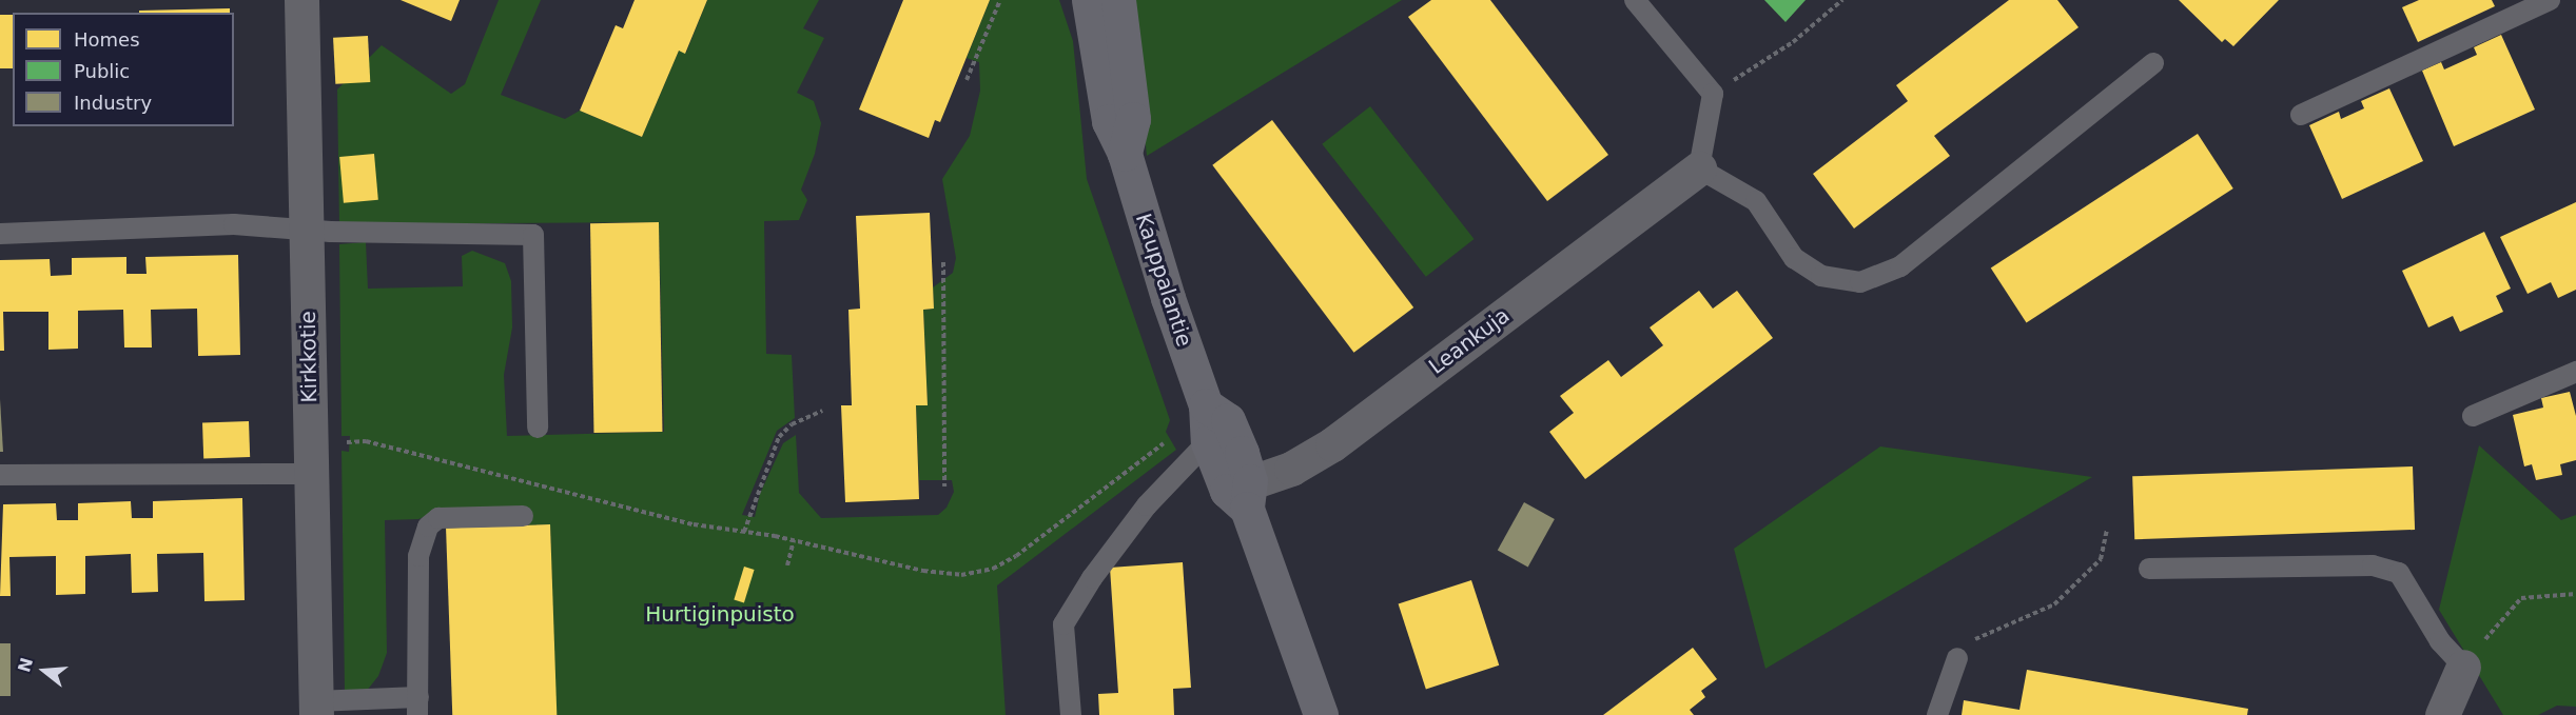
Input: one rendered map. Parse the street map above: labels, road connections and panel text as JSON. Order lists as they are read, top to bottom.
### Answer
{
  "streets": {
    "street": ["Kauppalantie", "Leankuja", "Kirkkotie"]
  },
  "crossings": [
    ["Kauppalantie", "Leankuja"]
  ],
  "parks": ["Hurtiginpuisto"],
  "legend": ["Homes", "Public", "Industry"],
  "north": "left"
}
